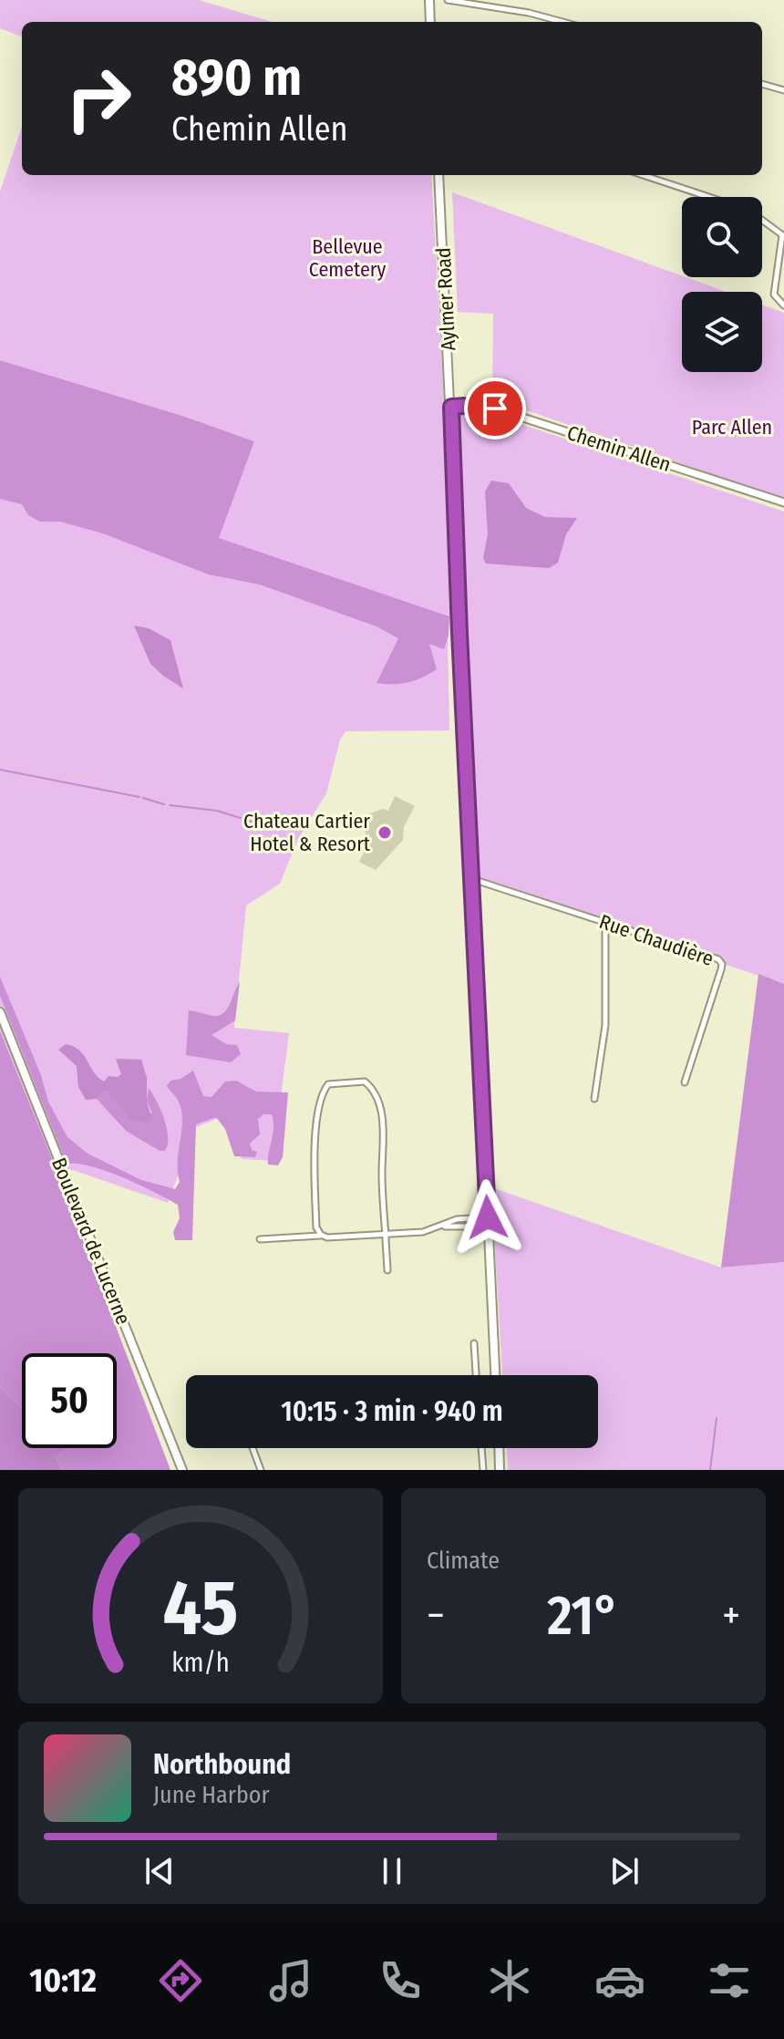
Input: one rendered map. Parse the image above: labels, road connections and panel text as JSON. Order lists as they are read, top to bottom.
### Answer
{
  "streets": {
    "main road": ["Aylmer Road", "Boulevard de Lucerne"],
    "street": ["Chemin Allen", "Rue Chaudière"]
  },
  "crossings": [
    ["Aylmer Road", "Chemin Allen"],
    ["Aylmer Road", "Rue Chaudière"]
  ],
  "parks": ["Bellevue Cemetery", "Parc Allen"],
  "places": ["Chateau Cartier Hotel & Resort"],
  "page": {
    "turn": ["890 m", "Chemin Allen"],
    "limit": "50",
    "trip": "10:15 · 3 min · 940 m",
    "tile": "Climate",
    "heat": ["−", "21°", "+"],
    "song": ["Northbound", "June Harbor"],
    "tabs": "10:12",
    "gauge": ["45", "km/h"]
  }
}
